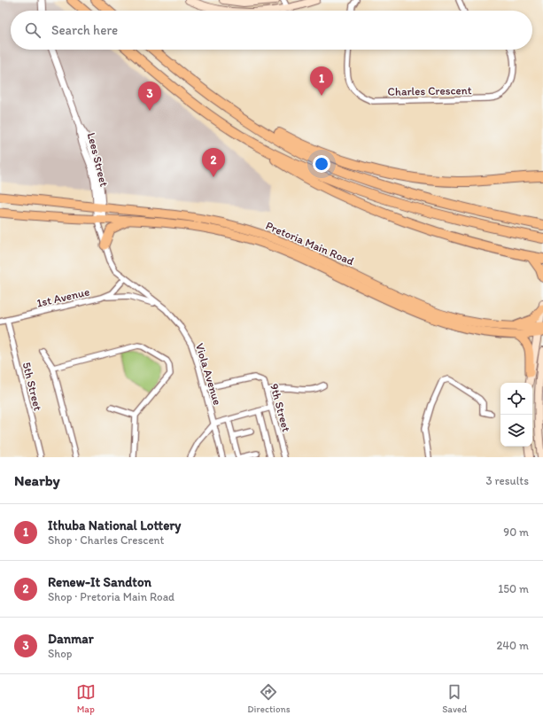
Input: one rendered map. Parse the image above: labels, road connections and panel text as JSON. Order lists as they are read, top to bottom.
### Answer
{
  "streets": {
    "main road": ["Pretoria Main Road"],
    "street": [
      "Charles Crescent",
      "Lees Street",
      "1st Avenue",
      "Viola Avenue",
      "5th Street",
      "9th Street"
    ]
  },
  "crossings": [
    ["Lees Street", "Pretoria Main Road"],
    ["Lees Street", "Viola Avenue"],
    ["Pretoria Main Road", "Viola Avenue"],
    ["1st Avenue", "Viola Avenue"],
    ["1st Avenue", "5th Street"],
    ["Viola Avenue", "9th Street"]
  ],
  "page": {
    "search": "Search here",
    "pins": ["1", "3", "2"],
    "heading": ["Nearby", "3 results"],
    "list": [
      {
        "mark": "1",
        "name": "Ithuba National Lottery",
        "note": "Shop · Charles Crescent",
        "value": "90 m"
      },
      {
        "mark": "2",
        "name": "Renew-It Sandton",
        "note": "Shop · Pretoria Main Road",
        "value": "150 m"
      },
      {
        "mark": "3",
        "name": "Danmar",
        "note": "Shop",
        "value": "240 m"
      }
    ],
    "nav": ["Map", "Directions", "Saved"]
  }
}
